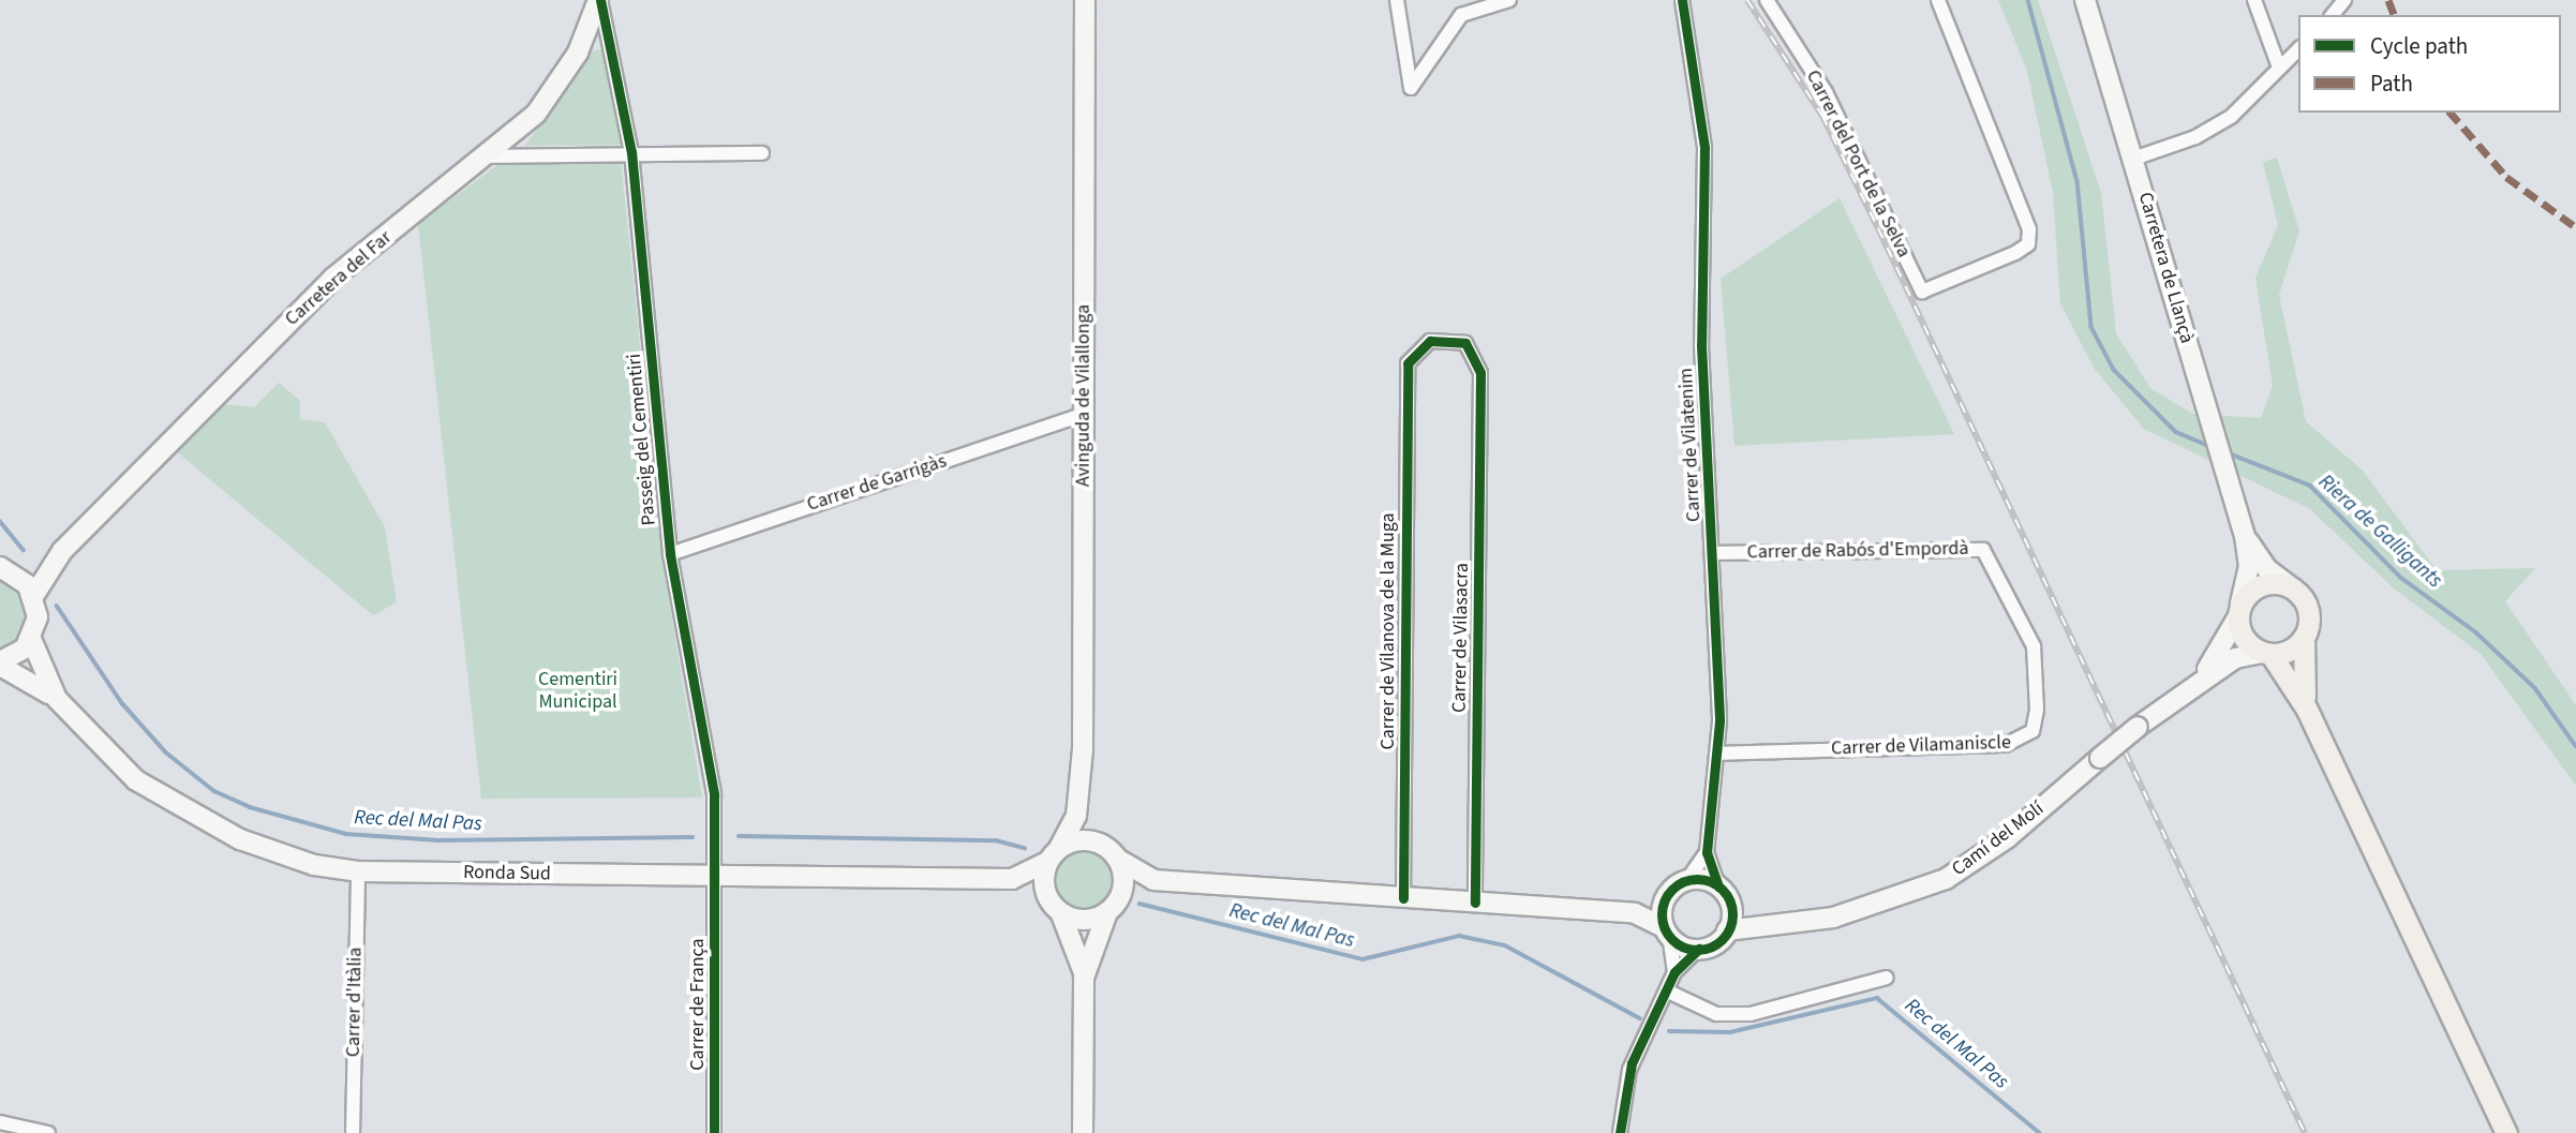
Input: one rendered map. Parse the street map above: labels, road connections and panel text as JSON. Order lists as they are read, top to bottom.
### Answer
{
  "streets": {
    "main road": [
      "Carretera de Llançà",
      "Carretera del Far",
      "Avinguda de Vilallonga",
      "Camí del Molí",
      "Ronda Sud"
    ],
    "street": [
      "Carrer del Port de la Selva",
      "Passeig del Cementiri",
      "Carrer de Vilatenim",
      "Carrer de Garrigàs",
      "Carrer de Rabós d'Empordà",
      "Carrer de Vilanova de la Muga",
      "Carrer de Vilasacra",
      "Carrer de Vilamaniscle",
      "Carrer d'Itàlia",
      "Carrer de França"
    ]
  },
  "crossings": [
    ["Carretera de Llançà", "Camí del Molí"],
    ["Carretera del Far", "Passeig del Cementiri"],
    ["Carretera del Far", "Ronda Sud"],
    ["Avinguda de Vilallonga", "Carrer de Garrigàs"],
    ["Avinguda de Vilallonga", "Ronda Sud"],
    ["Passeig del Cementiri", "Carrer de Garrigàs"],
    ["Passeig del Cementiri", "Ronda Sud"],
    ["Passeig del Cementiri", "Carrer de França"],
    ["Carrer de Vilatenim", "Carrer de Rabós d'Empordà"],
    ["Carrer de Vilatenim", "Carrer de Vilamaniscle"],
    ["Carrer de Vilatenim", "Camí del Molí"],
    ["Carrer de Rabós d'Empordà", "Carrer de Vilamaniscle"],
    ["Carrer de Vilanova de la Muga", "Carrer de Vilasacra"],
    ["Ronda Sud", "Carrer d'Itàlia"],
    ["Ronda Sud", "Carrer de França"]
  ],
  "water": ["Riera de Galligants", "Rec del Mal Pas"],
  "parks": ["Cementiri Municipal"],
  "legend": ["Cycle path", "Path"]
}
